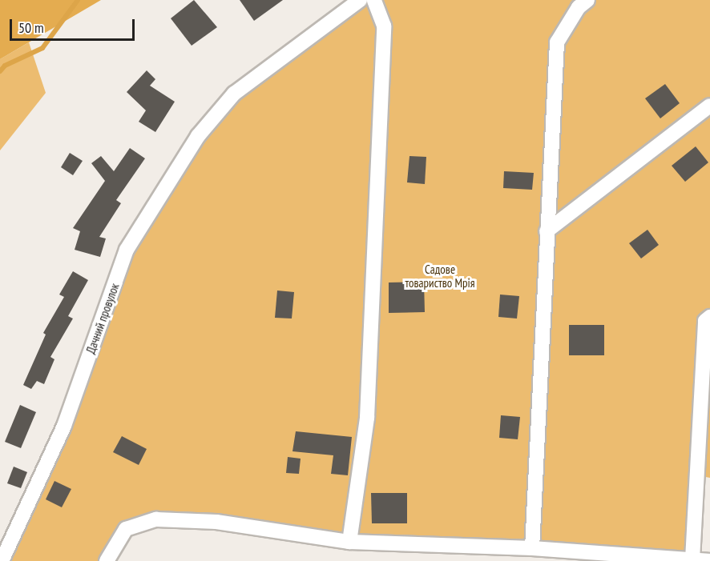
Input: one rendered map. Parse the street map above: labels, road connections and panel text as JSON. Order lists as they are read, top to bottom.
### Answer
{
  "streets": {
    "street": ["Дачний провулок"]
  },
  "parks": ["Садове товариство Мрія"],
  "scale_bar": "50 m"
}
